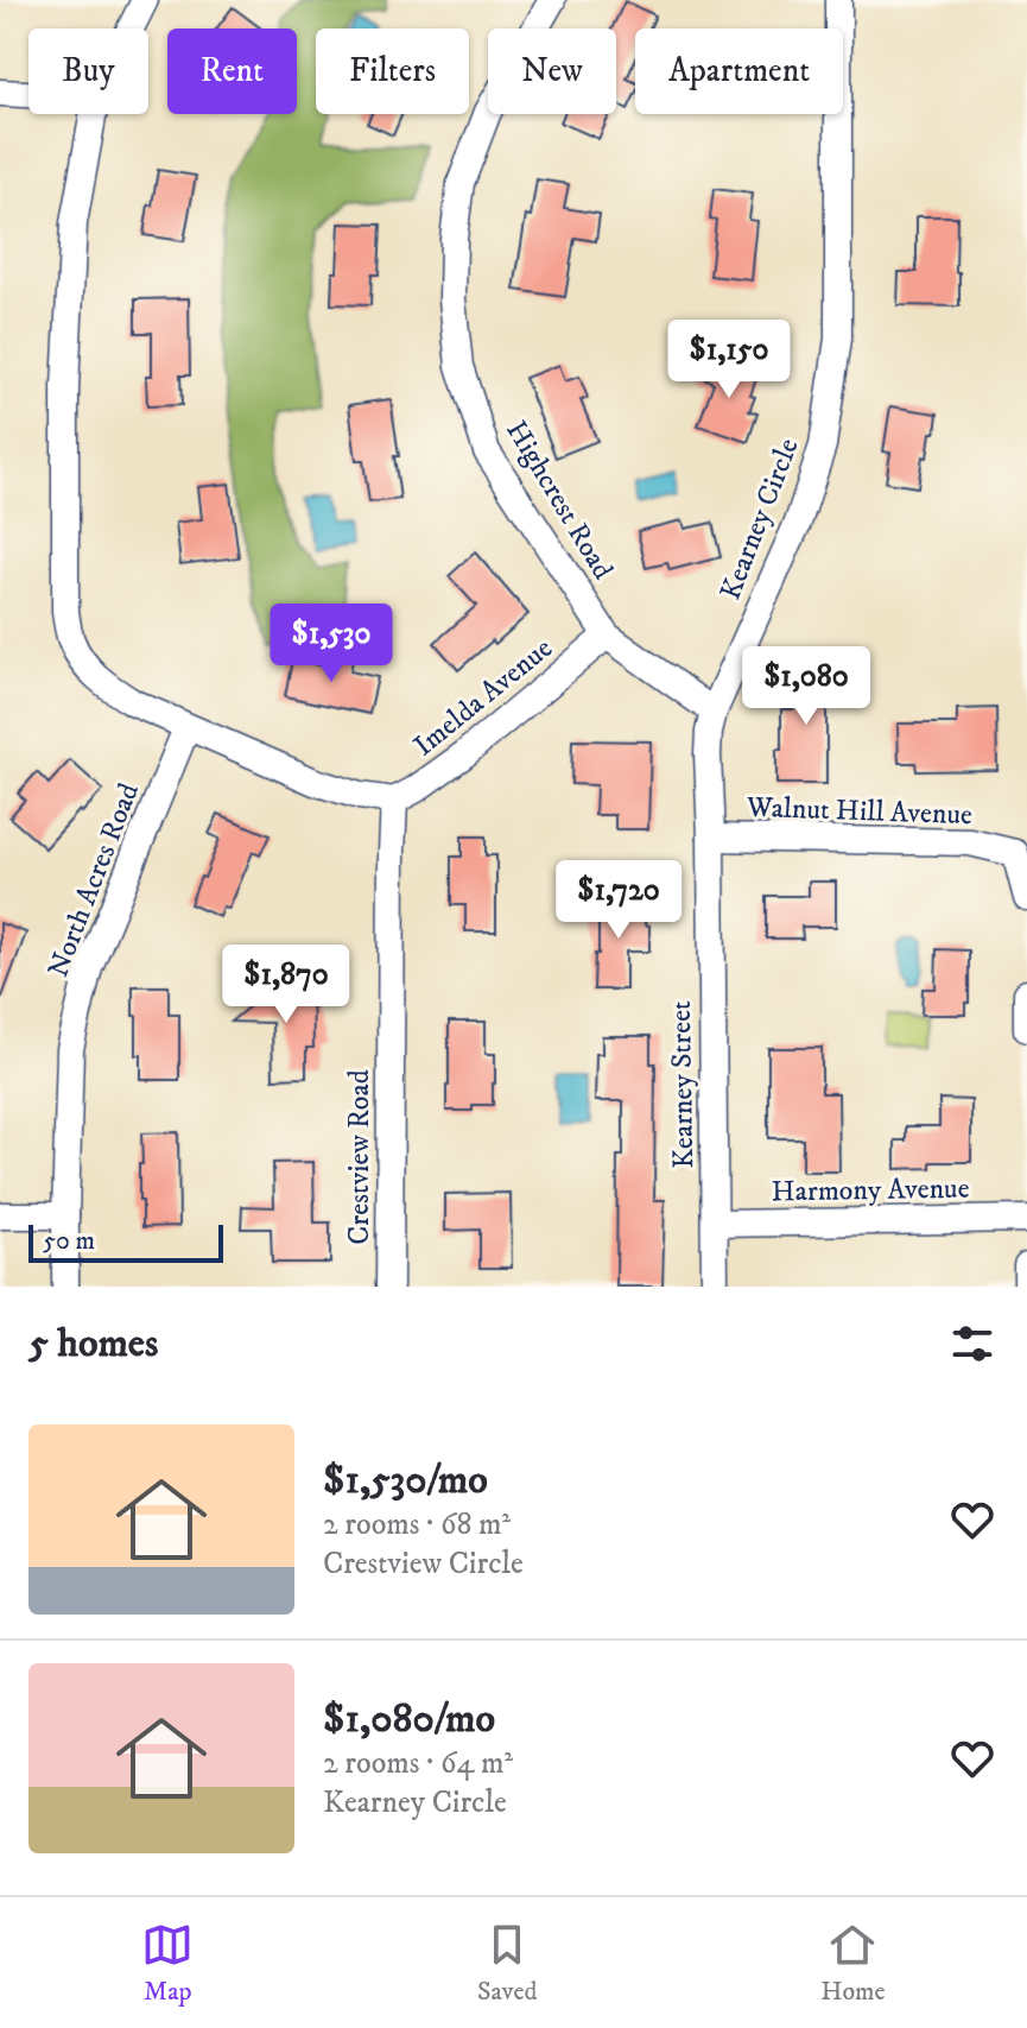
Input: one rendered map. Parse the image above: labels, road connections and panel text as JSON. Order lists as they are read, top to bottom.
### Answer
{
  "streets": {
    "street": [
      "Highcrest Road",
      "Kearney Circle",
      "Imelda Avenue",
      "Walnut Hill Avenue",
      "North Acres Road",
      "Kearney Street",
      "Crestview Road",
      "Harmony Avenue"
    ]
  },
  "crossings": [
    ["Highcrest Road", "Kearney Circle"],
    ["Highcrest Road", "Imelda Avenue"],
    ["Highcrest Road", "Kearney Street"],
    ["Kearney Circle", "Kearney Street"],
    ["Imelda Avenue", "Crestview Road"],
    ["Walnut Hill Avenue", "Kearney Street"],
    ["Kearney Street", "Harmony Avenue"]
  ],
  "scale_bar": "50 m",
  "page": {
    "chip": [
      "Buy",
      "Rent",
      "Filters",
      "New",
      "Apartment"
    ],
    "price": [
      "$1,150",
      "$1,530",
      "$1,080",
      "$1,720",
      "$1,870"
    ],
    "scale": "50 m",
    "heading": "5 homes",
    "list": [
      {
        "name": "$1,530/mo",
        "note": "2 rooms · 68 m² · Crestview Circle"
      },
      {
        "name": "$1,080/mo",
        "note": "2 rooms · 64 m² · Kearney Circle"
      }
    ],
    "tabs": ["Map", "Saved", "Home"]
  }
}
